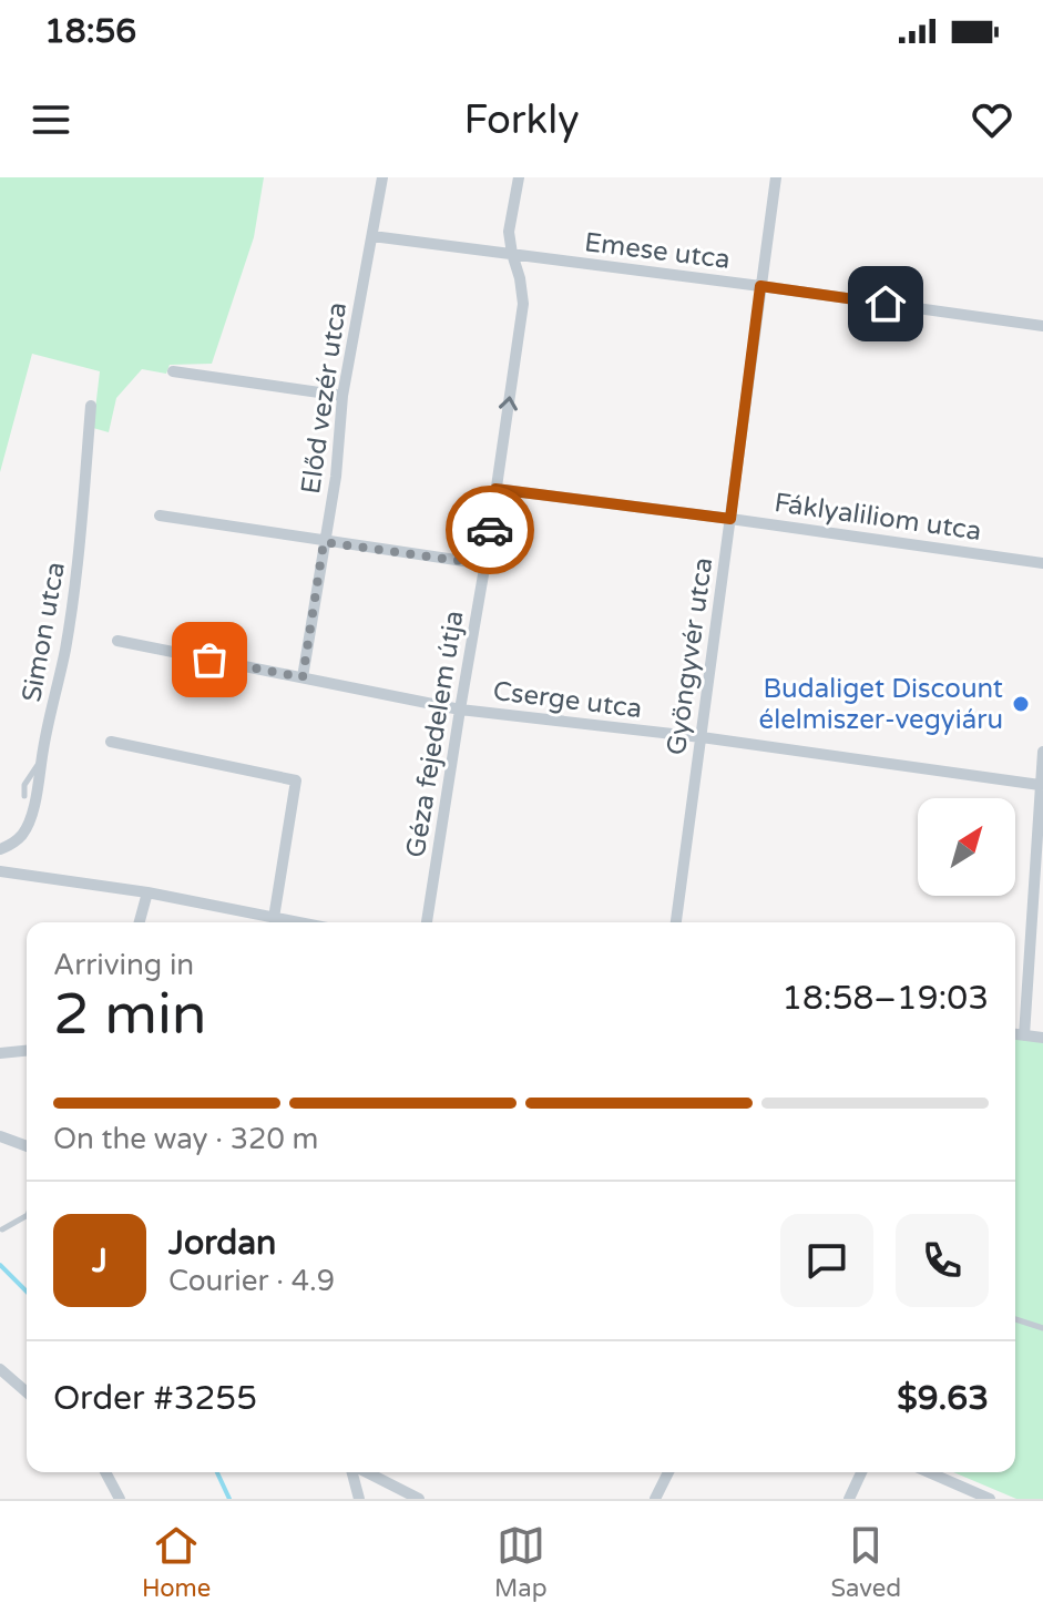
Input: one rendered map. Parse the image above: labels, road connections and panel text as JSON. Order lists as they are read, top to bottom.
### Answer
{
  "streets": {
    "street": [
      "Emese utca",
      "Előd vezér utca",
      "Fáklyaliliom utca",
      "Simon utca",
      "Gyöngyvér utca",
      "Cserge utca",
      "Géza fejedelem útja"
    ]
  },
  "crossings": [
    ["Emese utca", "Előd vezér utca"],
    ["Emese utca", "Gyöngyvér utca"],
    ["Emese utca", "Géza fejedelem útja"],
    ["Előd vezér utca", "Cserge utca"],
    ["Fáklyaliliom utca", "Gyöngyvér utca"],
    ["Fáklyaliliom utca", "Géza fejedelem útja"],
    ["Gyöngyvér utca", "Cserge utca"],
    ["Cserge utca", "Géza fejedelem útja"]
  ],
  "places": ["Budaliget Discount élelmiszer-vegyiáru"],
  "north": "top right",
  "page": {
    "status": "18:56",
    "header": "Forkly",
    "heading": ["2 min", "Arriving in", "18:58–19:03"],
    "panel": [
      "Jordan",
      "Courier · 4.9",
      "Order #3255",
      "$9.63"
    ],
    "bar": "On the way · 320 m",
    "round": "J",
    "tabs": ["Home", "Map", "Saved"]
  }
}
